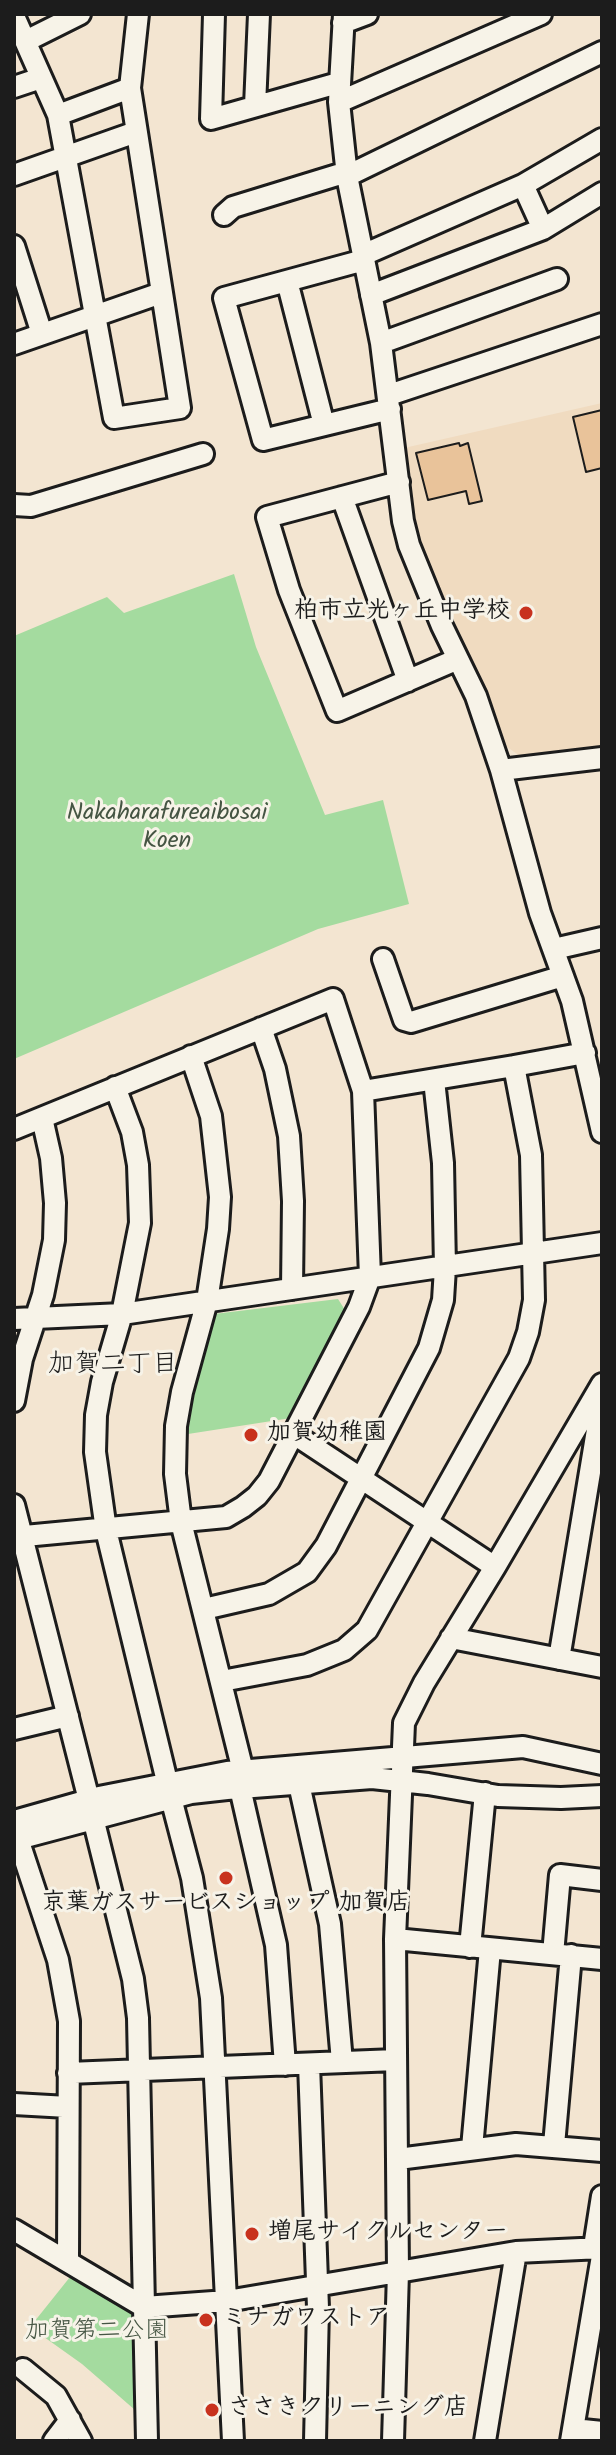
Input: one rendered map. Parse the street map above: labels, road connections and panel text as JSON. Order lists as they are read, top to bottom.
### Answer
{
  "districts": ["加賀二丁目"],
  "parks": ["Nakaharafureaibosai Koen", "加賀第二公園"],
  "places": [
    "柏市立光ヶ丘中学校",
    "加賀幼稚園",
    "京葉ガスサービスショップ 加賀店",
    "増尾サイクルセンター",
    "ミナガワストア",
    "ささきクリーニング店"
  ]
}
